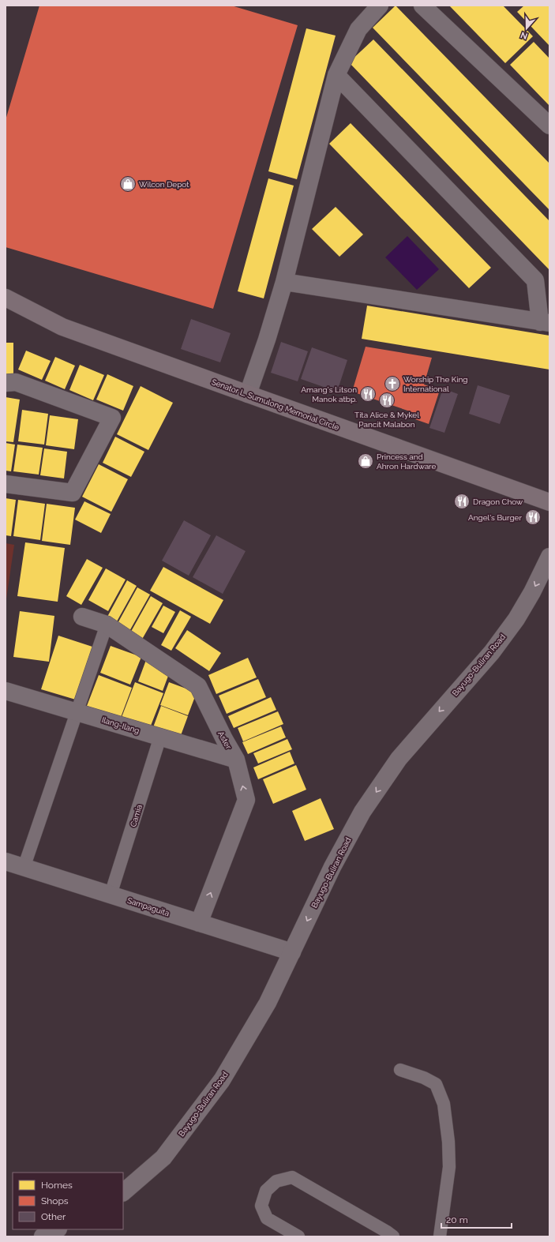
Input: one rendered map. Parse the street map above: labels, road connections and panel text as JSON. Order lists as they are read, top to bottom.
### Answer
{
  "streets": {
    "main road": ["Senator L. Sumulong Memorial Circle"],
    "street": [
      "Bayugo-Buliran Road",
      "Ilang-Ilang",
      "Aster",
      "Sampaguita"
    ],
    "lane": ["Camia"]
  },
  "crossings": [
    ["Bayugo-Buliran Road", "Sampaguita"],
    ["Ilang-Ilang", "Aster"],
    ["Ilang-Ilang", "Camia"],
    ["Aster", "Sampaguita"],
    ["Camia", "Sampaguita"]
  ],
  "one_way": ["Bayugo-Buliran Road", "Aster"],
  "places": {
    "shop": ["Wilcon Depot", "Princess and Ahron Hardware"],
    "church": ["Worship The King International"],
    "restaurant": [
      "Amang's Litson Manok atbp.",
      "Tita Alice & Mykel Pancit Malabon",
      "Dragon Chow",
      "Angel's Burger"
    ]
  },
  "legend": ["Homes", "Shops", "Other"],
  "scale_bar": "20 m",
  "north": "bottom"
}
